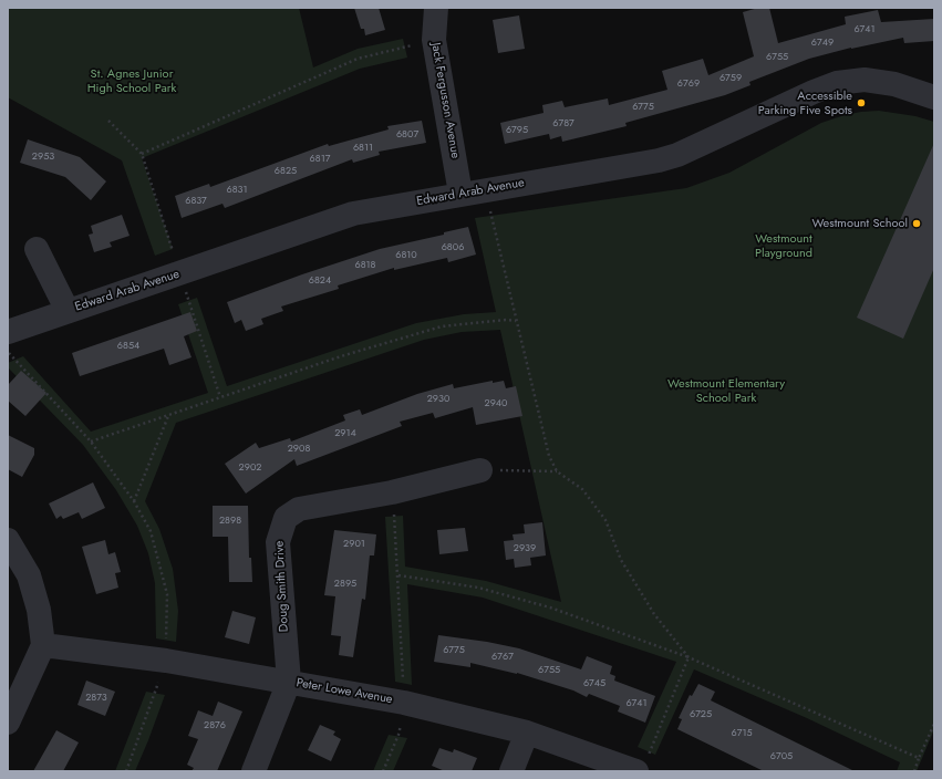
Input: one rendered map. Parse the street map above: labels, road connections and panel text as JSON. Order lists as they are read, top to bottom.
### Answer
{
  "streets": {
    "street": [
      "Jack Fergusson Avenue",
      "Edward Arab Avenue",
      "Doug Smith Drive",
      "Peter Lowe Avenue"
    ]
  },
  "crossings": [
    ["Jack Fergusson Avenue", "Edward Arab Avenue"],
    ["Doug Smith Drive", "Peter Lowe Avenue"]
  ],
  "parks": ["St. Agnes Junior High School Park", "Westmount Playground", "Westmount Elementary School Park"],
  "places": ["Accessible Parking Five Spots", "Westmount School"],
  "house_numbers": [
    "6741",
    "6749",
    "6755",
    "6759",
    "6769",
    "6775",
    "6787",
    "6795",
    "6807",
    "6811",
    "2953",
    "6817",
    "6825",
    "6831",
    "6837",
    "6806",
    "6810",
    "6818",
    "6824",
    "6854",
    "2930",
    "2940",
    "2914",
    "2908",
    "2902",
    "2898",
    "2901",
    "2939",
    "2895",
    "6775",
    "6767",
    "6755",
    "6745",
    "2873",
    "6741",
    "6725",
    "2876",
    "6715",
    "6705"
  ]
}
